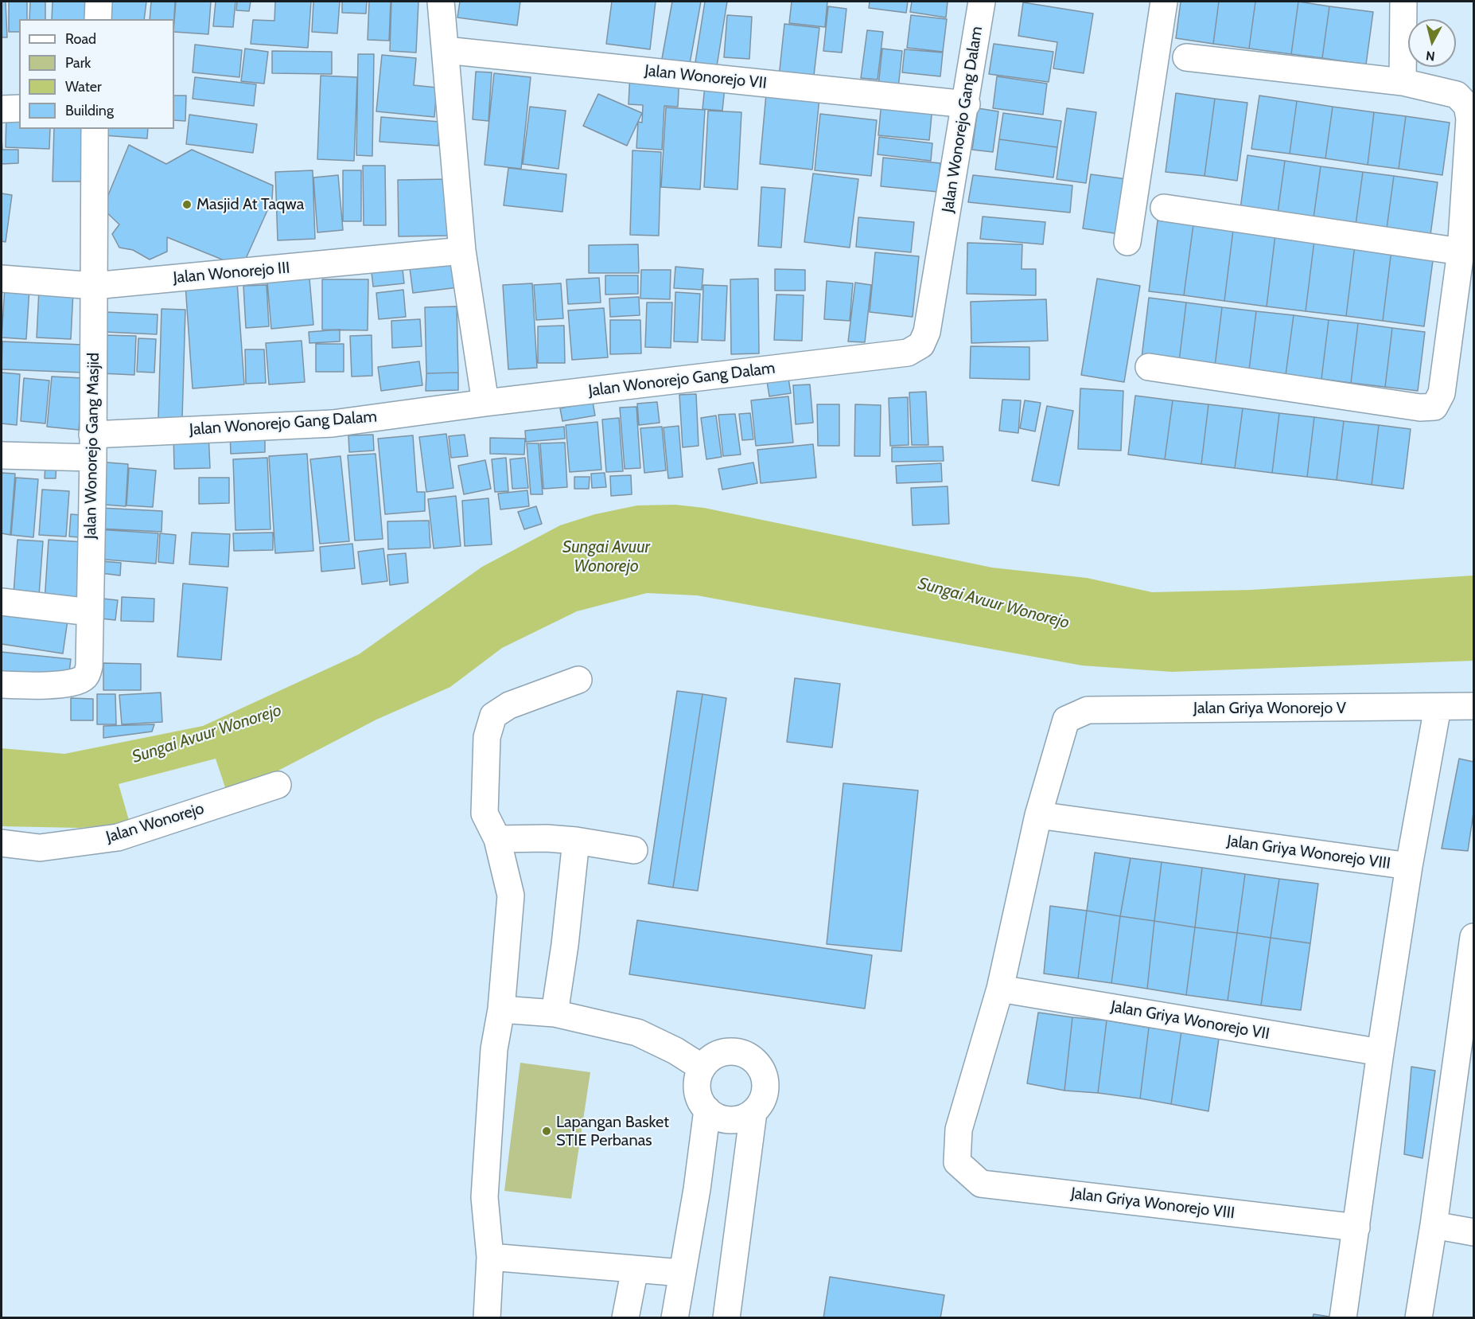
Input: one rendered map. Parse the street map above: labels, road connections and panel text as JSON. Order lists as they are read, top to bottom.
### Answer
{
  "streets": {
    "street": [
      "Jalan Wonorejo VII",
      "Jalan Wonorejo Gang Dalam",
      "Jalan Wonorejo III",
      "Jalan Wonorejo Gang Masjid",
      "Jalan Griya Wonorejo V",
      "Jalan Wonorejo",
      "Jalan Griya Wonorejo VIII",
      "Jalan Griya Wonorejo VII"
    ]
  },
  "crossings": [
    ["Jalan Wonorejo VII", "Jalan Wonorejo Gang Dalam"],
    ["Jalan Wonorejo Gang Dalam", "Jalan Wonorejo Gang Masjid"],
    ["Jalan Wonorejo III", "Jalan Wonorejo Gang Masjid"],
    ["Jalan Griya Wonorejo V", "Jalan Griya Wonorejo VIII"],
    ["Jalan Griya Wonorejo VIII", "Jalan Griya Wonorejo VII"]
  ],
  "water": ["Sungai Avuur Wonorejo"],
  "places": ["Masjid At Taqwa", "Lapangan Basket STIE Perbanas"],
  "legend": [
    "Road",
    "Park",
    "Water",
    "Building"
  ],
  "north": "bottom"
}
